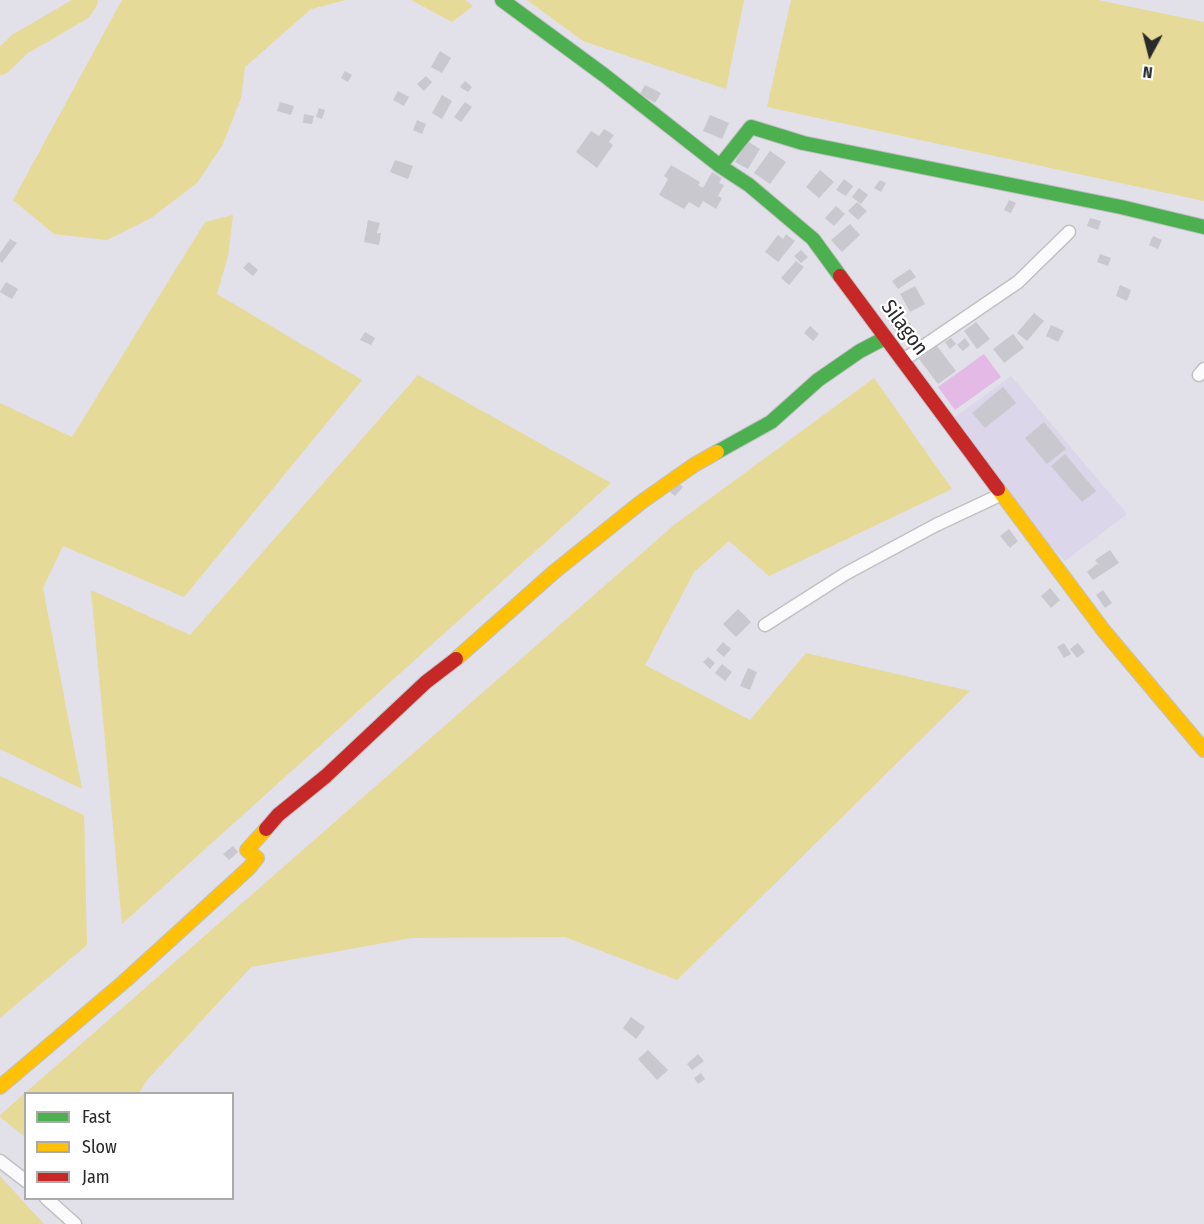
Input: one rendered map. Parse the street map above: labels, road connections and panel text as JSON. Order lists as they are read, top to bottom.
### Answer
{
  "streets": {
    "street": ["Silagon"]
  },
  "legend": ["Fast", "Slow", "Jam"],
  "north": "bottom"
}
